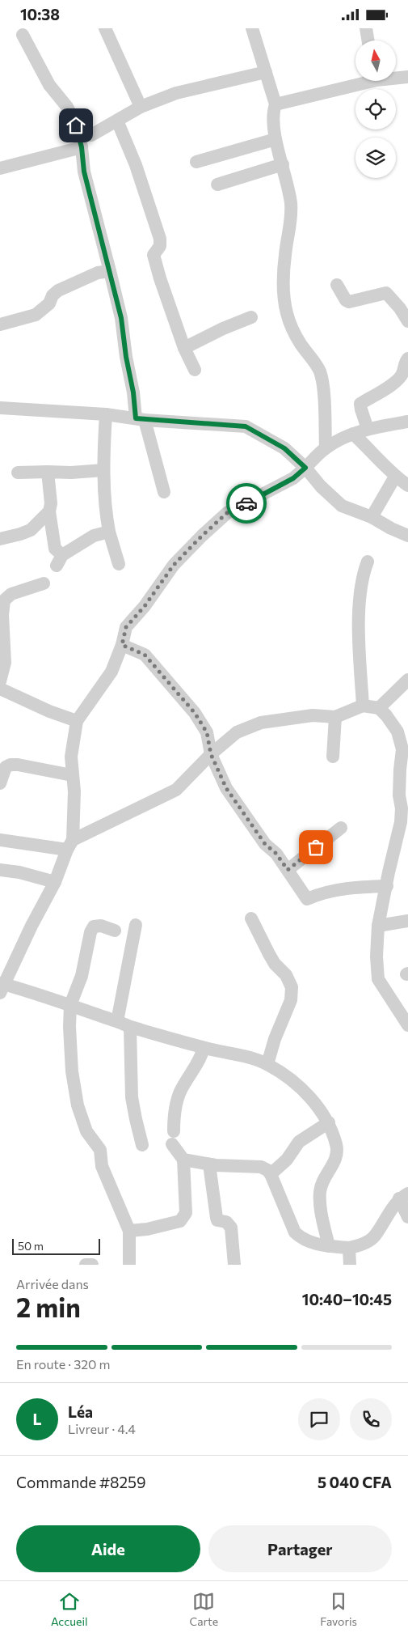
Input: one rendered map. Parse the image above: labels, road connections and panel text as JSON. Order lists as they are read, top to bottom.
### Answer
{
  "scale_bar": "50 m",
  "north": "top",
  "page": {
    "status": "10:38",
    "scale": "50 m",
    "heading": ["2 min", "Arrivée dans", "10:40–10:45"],
    "panel": [
      "Léa",
      "Livreur · 4.4",
      "Commande #8259",
      "5 040 CFA"
    ],
    "bar": "En route · 320 m",
    "round": "L",
    "buttons": ["Aide", "Partager"],
    "tabs": ["Accueil", "Carte", "Favoris"]
  }
}
